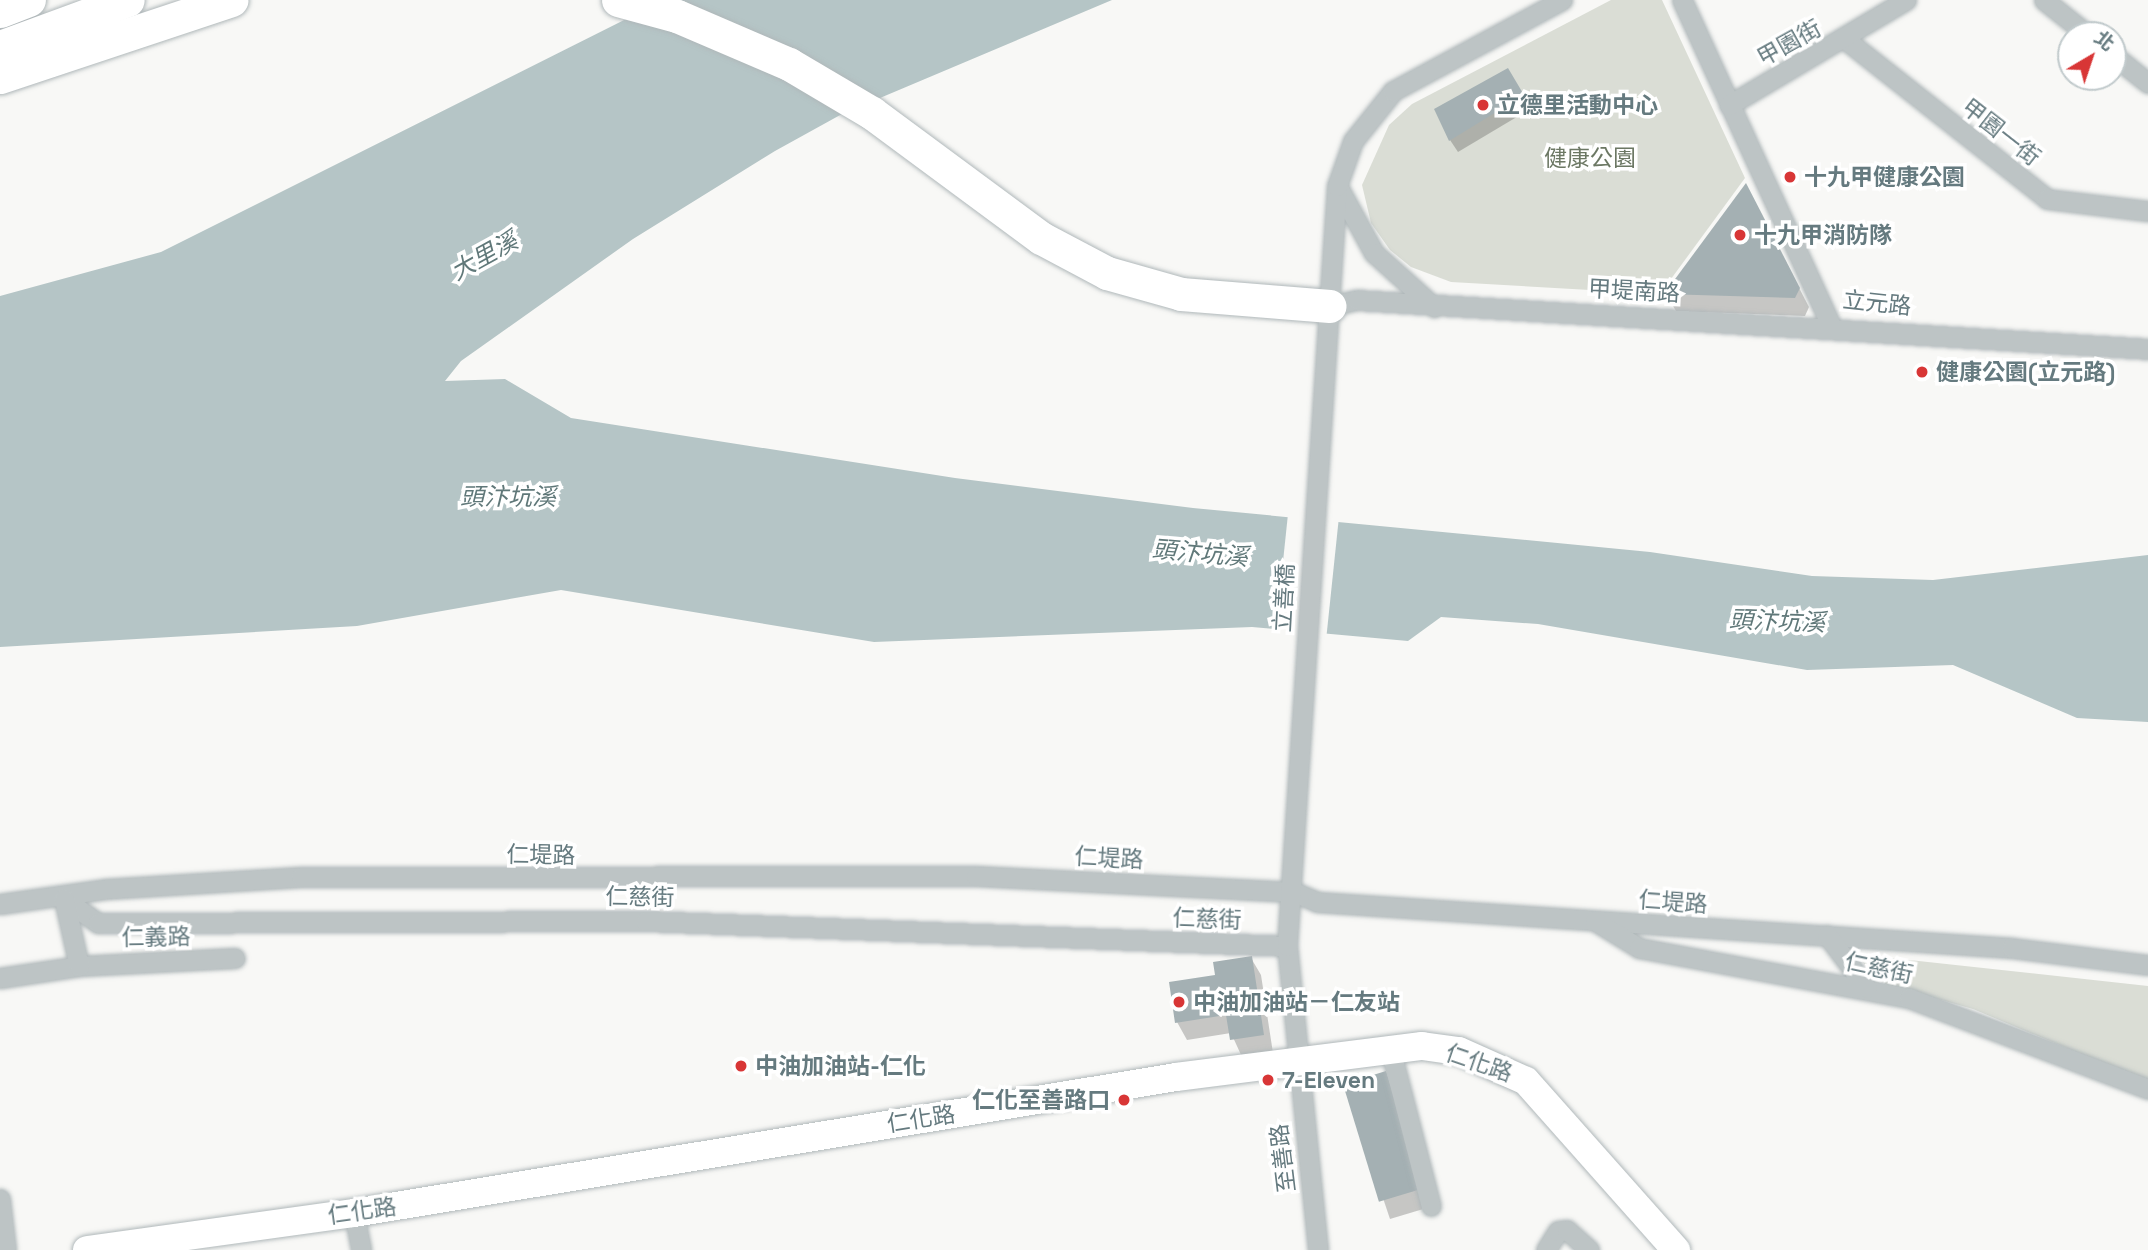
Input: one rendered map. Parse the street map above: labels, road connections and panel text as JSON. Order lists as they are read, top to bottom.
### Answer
{
  "streets": {
    "main road": ["仁化路"],
    "street": [
      "甲園街",
      "甲園一街",
      "甲堤南路",
      "立元路",
      "立善橋",
      "仁堤路",
      "仁慈街",
      "仁義路",
      "至善路"
    ]
  },
  "crossings": [
    ["甲園街", "甲園一街"],
    ["甲園街", "立元路"],
    ["甲堤南路", "立元路"],
    ["甲堤南路", "立善橋"],
    ["立善橋", "仁堤路"],
    ["立善橋", "至善路"],
    ["仁堤路", "仁慈街"],
    ["仁堤路", "至善路"],
    ["仁慈街", "至善路"],
    ["仁化路", "至善路"]
  ],
  "water": ["大里溪", "頭汴坑溪"],
  "parks": ["健康公園"],
  "places": [
    "立德里活動中心",
    "十九甲健康公園",
    "十九甲消防隊",
    "健康公園(立元路)",
    "中油加油站－仁友站",
    "中油加油站-仁化",
    "7-Eleven",
    "仁化至善路口"
  ],
  "north": "top right"
}
